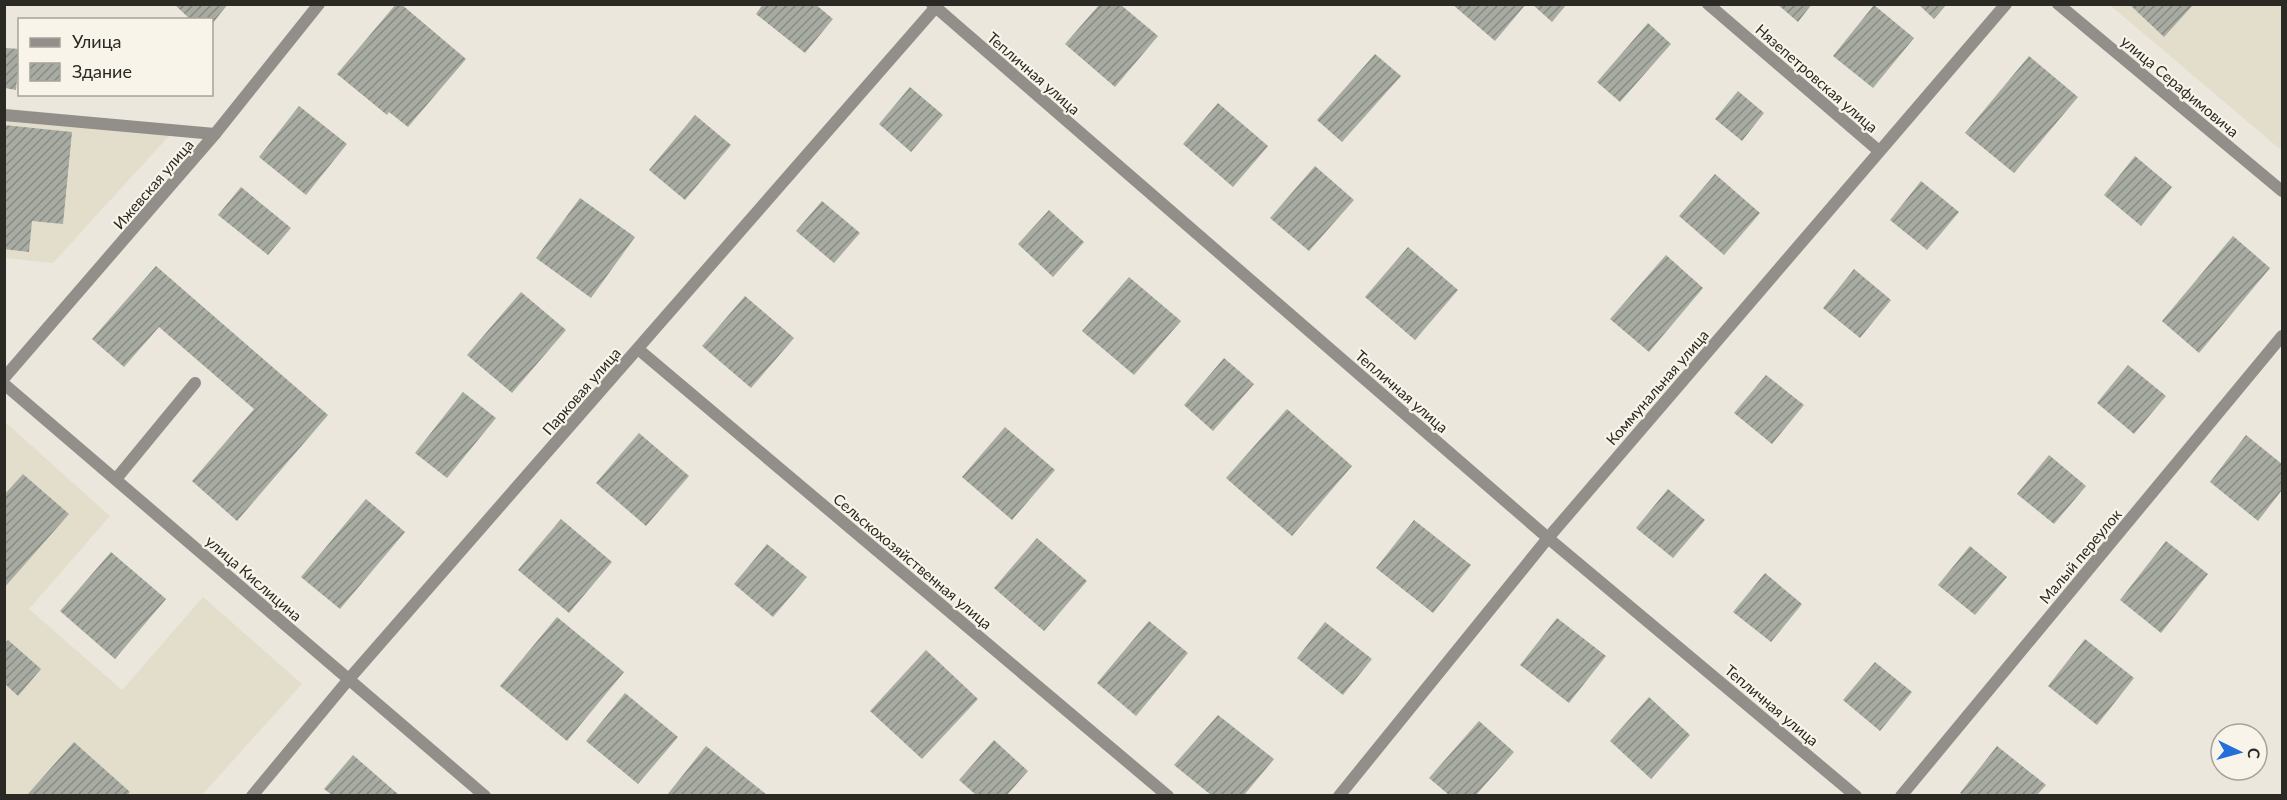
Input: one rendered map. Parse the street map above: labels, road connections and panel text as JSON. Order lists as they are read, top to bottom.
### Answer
{
  "streets": {
    "street": [
      "Тепличная улица",
      "Нязепетровская улица",
      "улица Серафимовича",
      "Ижевская улица",
      "Коммунальная улица",
      "Парковая улица",
      "Малый переулок",
      "Сельскохозяйственная улица",
      "улица Кислицина"
    ]
  },
  "crossings": [
    ["Тепличная улица", "Коммунальная улица"],
    ["Тепличная улица", "Парковая улица"],
    ["Нязепетровская улица", "Коммунальная улица"],
    ["Парковая улица", "Сельскохозяйственная улица"],
    ["Парковая улица", "улица Кислицина"]
  ],
  "legend": ["Улица", "Здание"],
  "north": "right"
}
